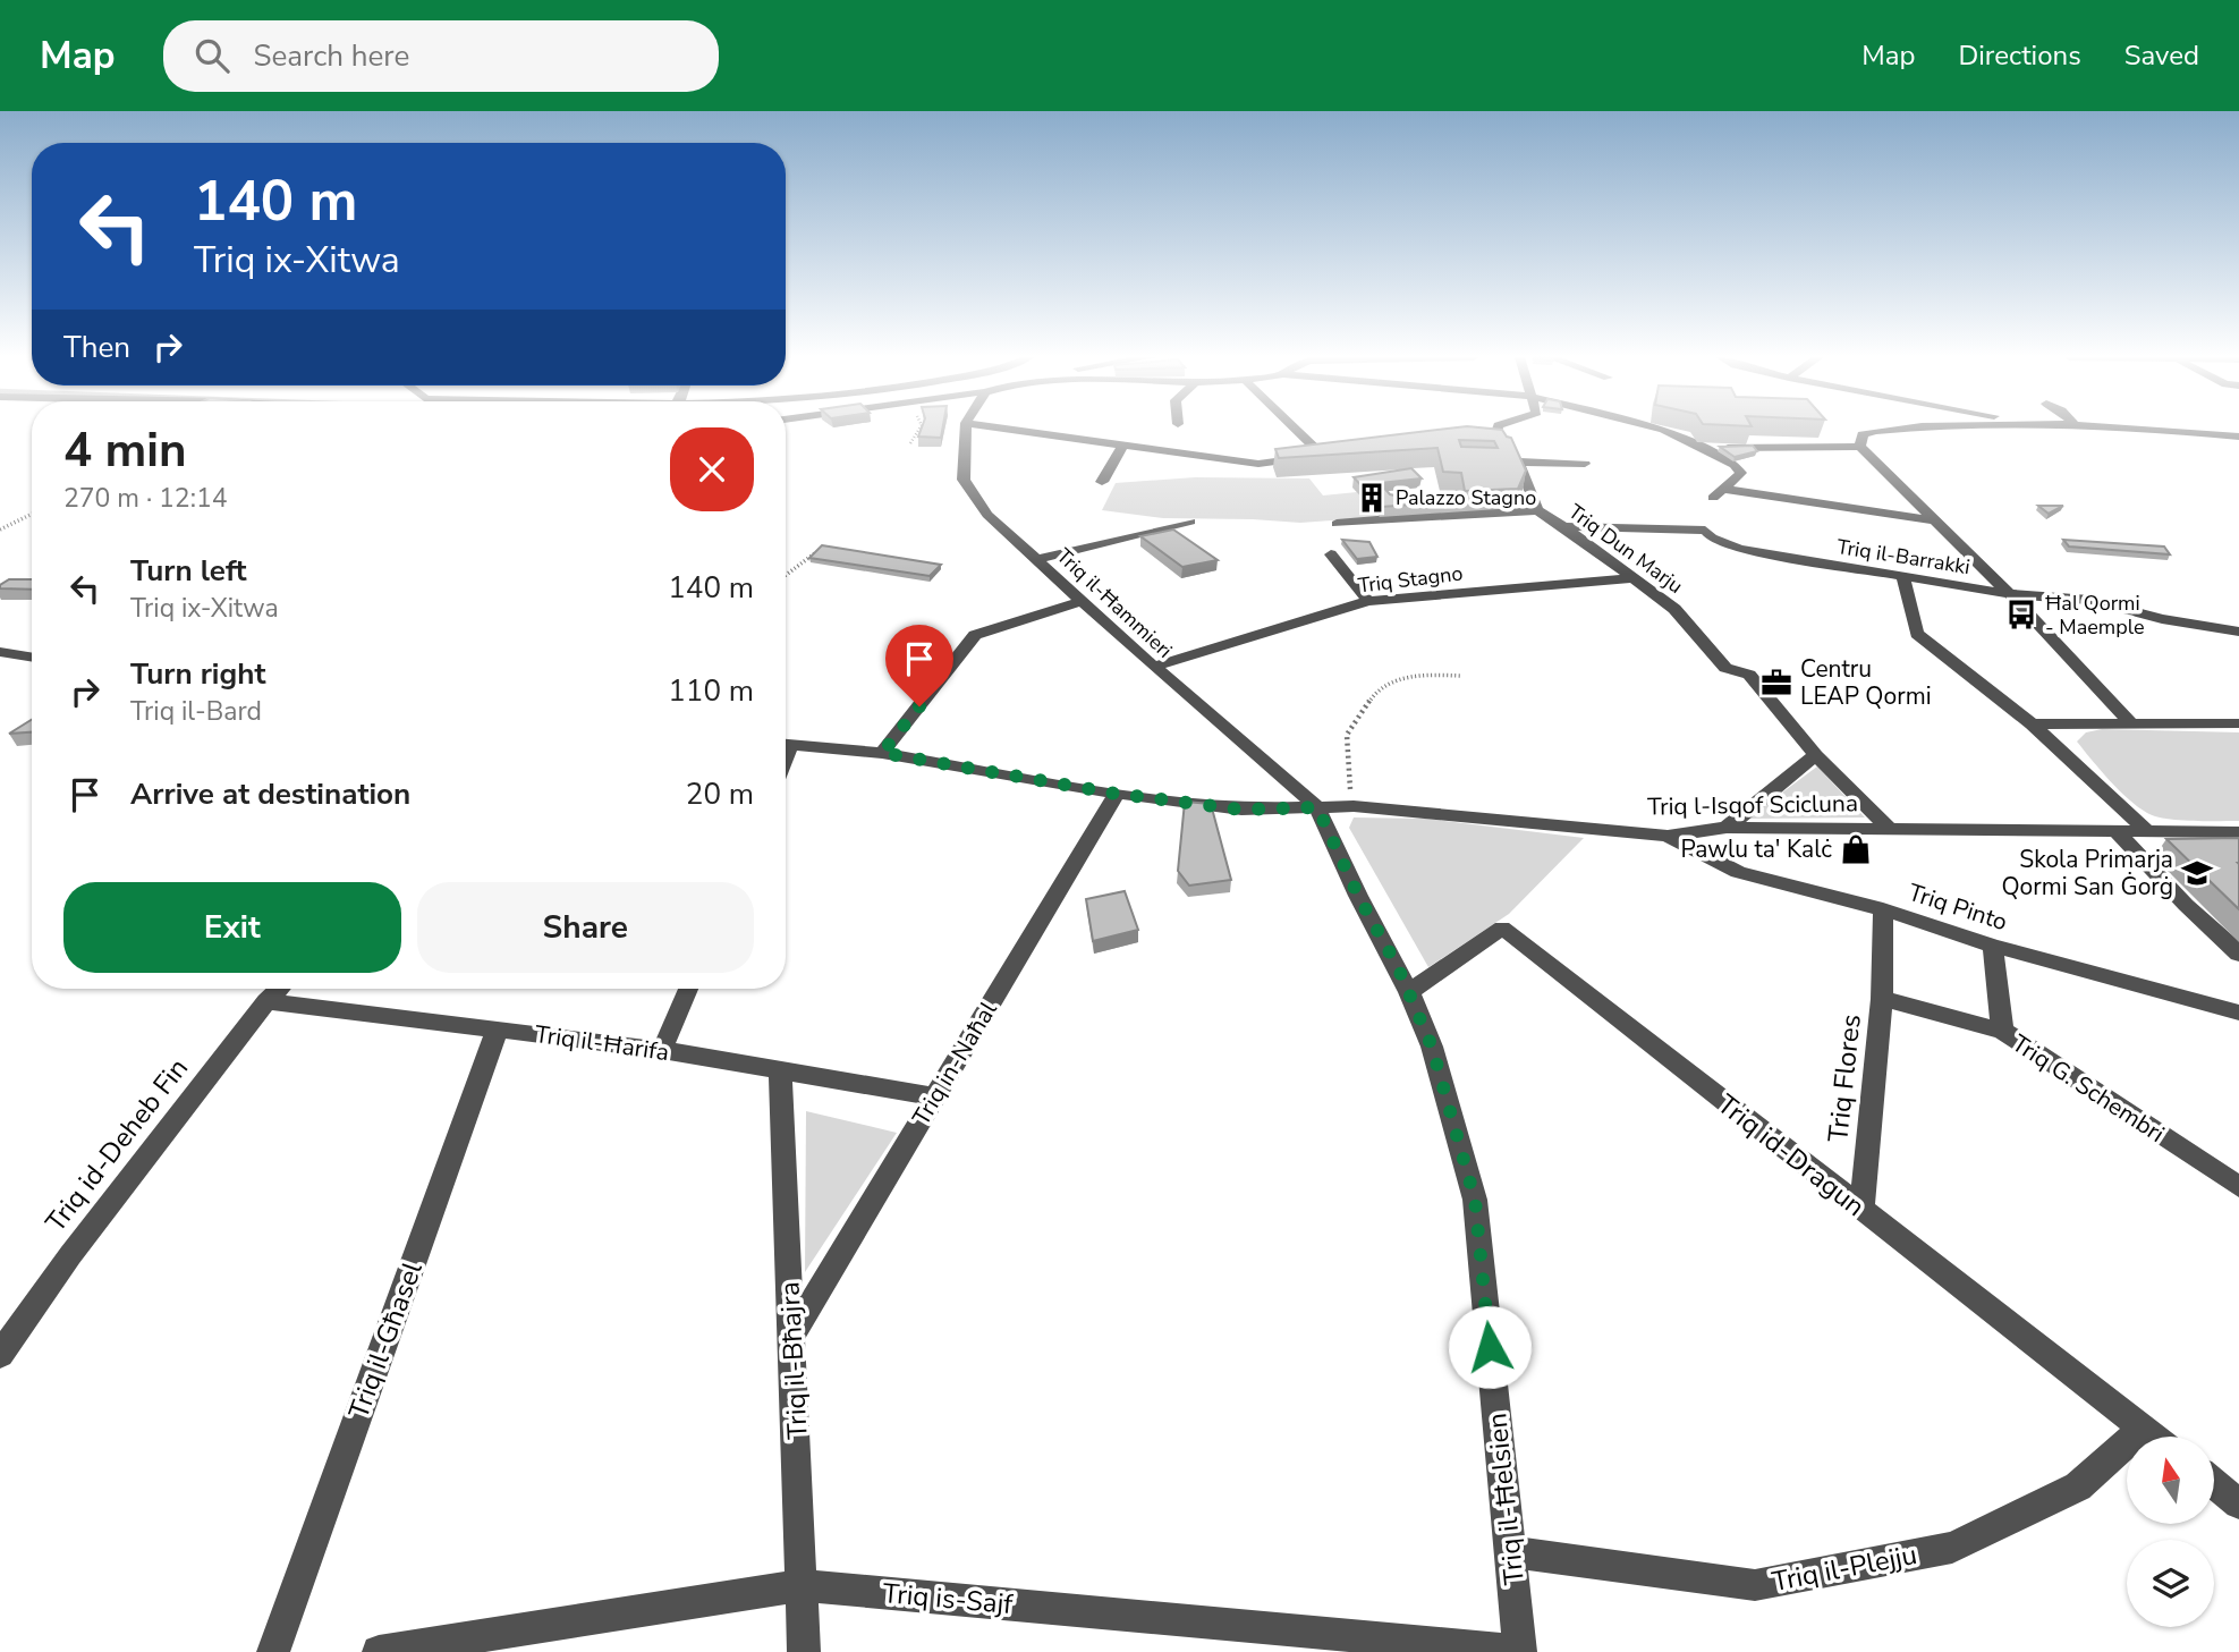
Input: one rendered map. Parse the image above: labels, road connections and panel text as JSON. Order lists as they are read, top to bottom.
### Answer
{
  "streets": {
    "street": [
      "Triq Dun Marju",
      "Triq il-Barrakki",
      "Triq Stagno",
      "Triq il-Ħammieri",
      "Triq l-Isqof Scicluna",
      "Triq Pinto",
      "Triq il-Ħarifa",
      "Triq in-Naħal",
      "Triq Flores",
      "Triq G. Schembri",
      "Triq id-Deheb Fin",
      "Triq id-Dragun",
      "Triq il-Għasel",
      "Triq il-Bħajra",
      "Triq il-Ħelsien",
      "Triq il-Plejju",
      "Triq is-Sajf"
    ]
  },
  "crossings": [
    ["Triq Dun Marju", "Triq il-Barrakki"],
    ["Triq Dun Marju", "Triq Stagno"],
    ["Triq Dun Marju", "Triq l-Isqof Scicluna"],
    ["Triq Stagno", "Triq il-Ħammieri"],
    ["Triq il-Ħammieri", "Triq l-Isqof Scicluna"],
    ["Triq il-Ħammieri", "Triq il-Ħelsien"],
    ["Triq l-Isqof Scicluna", "Triq Pinto"],
    ["Triq l-Isqof Scicluna", "Triq in-Naħal"],
    ["Triq l-Isqof Scicluna", "Triq il-Ħelsien"],
    ["Triq Pinto", "Triq Flores"],
    ["Triq il-Ħarifa", "Triq in-Naħal"],
    ["Triq il-Ħarifa", "Triq id-Deheb Fin"],
    ["Triq il-Ħarifa", "Triq il-Għasel"],
    ["Triq il-Ħarifa", "Triq il-Bħajra"],
    ["Triq in-Naħal", "Triq il-Bħajra"],
    ["Triq Flores", "Triq G. Schembri"],
    ["Triq Flores", "Triq id-Dragun"],
    ["Triq id-Dragun", "Triq il-Ħelsien"],
    ["Triq id-Dragun", "Triq il-Plejju"],
    ["Triq il-Bħajra", "Triq is-Sajf"],
    ["Triq il-Ħelsien", "Triq il-Plejju"],
    ["Triq il-Ħelsien", "Triq is-Sajf"]
  ],
  "places": {
    "building": ["Palazzo Stagno"],
    "bus stop": ["Ħal Qormi - Maemple"],
    "office": ["Centru LEAP Qormi"],
    "shop": ["Pawlu ta' Kalċ"],
    "school or university": ["Skola Primarja Qormi San Ġorġ"]
  },
  "north": "top",
  "page": {
    "header": "Map",
    "search": "Search here",
    "nav": ["Map", "Directions", "Saved"],
    "turn": ["140 m", "Triq ix-Xitwa"],
    "then": "Then",
    "heading": ["4 min", "270 m · 12:14"],
    "list": [
      {
        "name": "Turn left",
        "note": "Triq ix-Xitwa",
        "value": "140 m"
      },
      {
        "name": "Turn right",
        "note": "Triq il-Bard",
        "value": "110 m"
      },
      {
        "name": "Arrive at destination",
        "value": "20 m"
      }
    ],
    "buttons": ["Exit", "Share"]
  }
}
